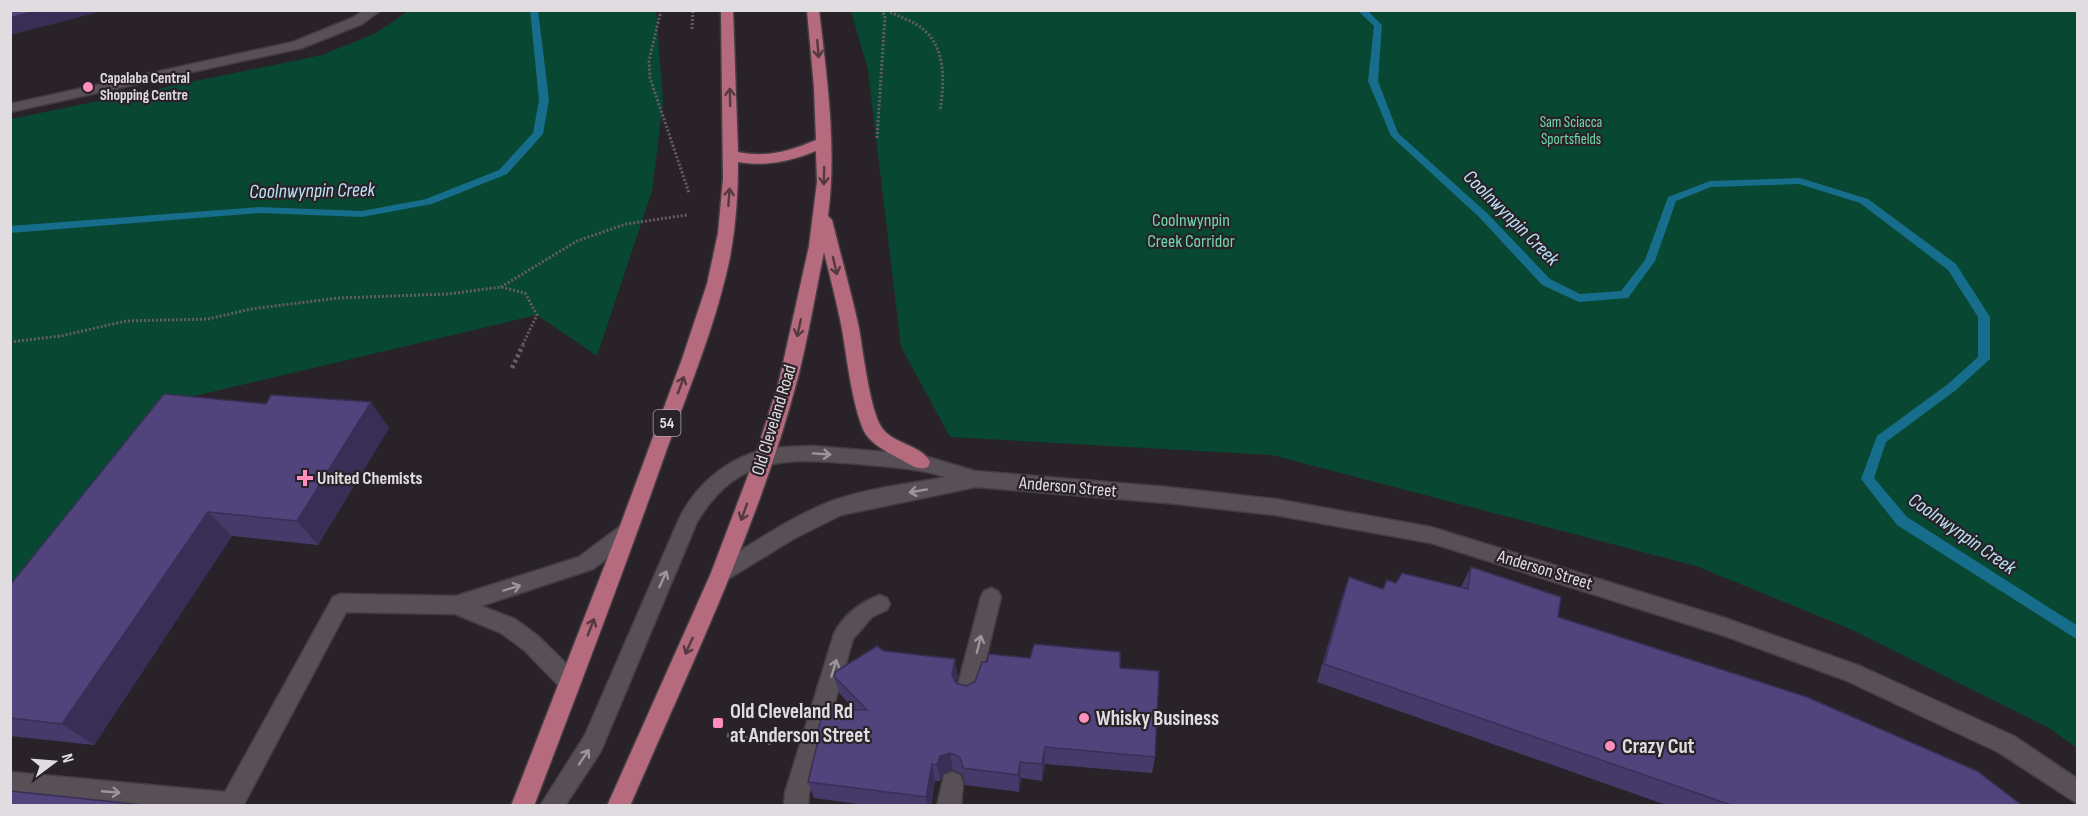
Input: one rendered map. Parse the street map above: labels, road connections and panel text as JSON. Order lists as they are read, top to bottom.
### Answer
{
  "streets": {
    "main road": ["Old Cleveland Road", "54"],
    "street": ["Anderson Street"]
  },
  "water": ["Coolnwynpin Creek"],
  "parks": ["Sam Sciacca Sportsfields", "Coolnwynpin Creek Corridor"],
  "places": {
    "other": ["Capalaba Central Shopping Centre", "Whisky Business", "Crazy Cut"],
    "health": ["United Chemists"],
    "transit": ["Old Cleveland Rd at Anderson Street"]
  },
  "north": "right"
}
